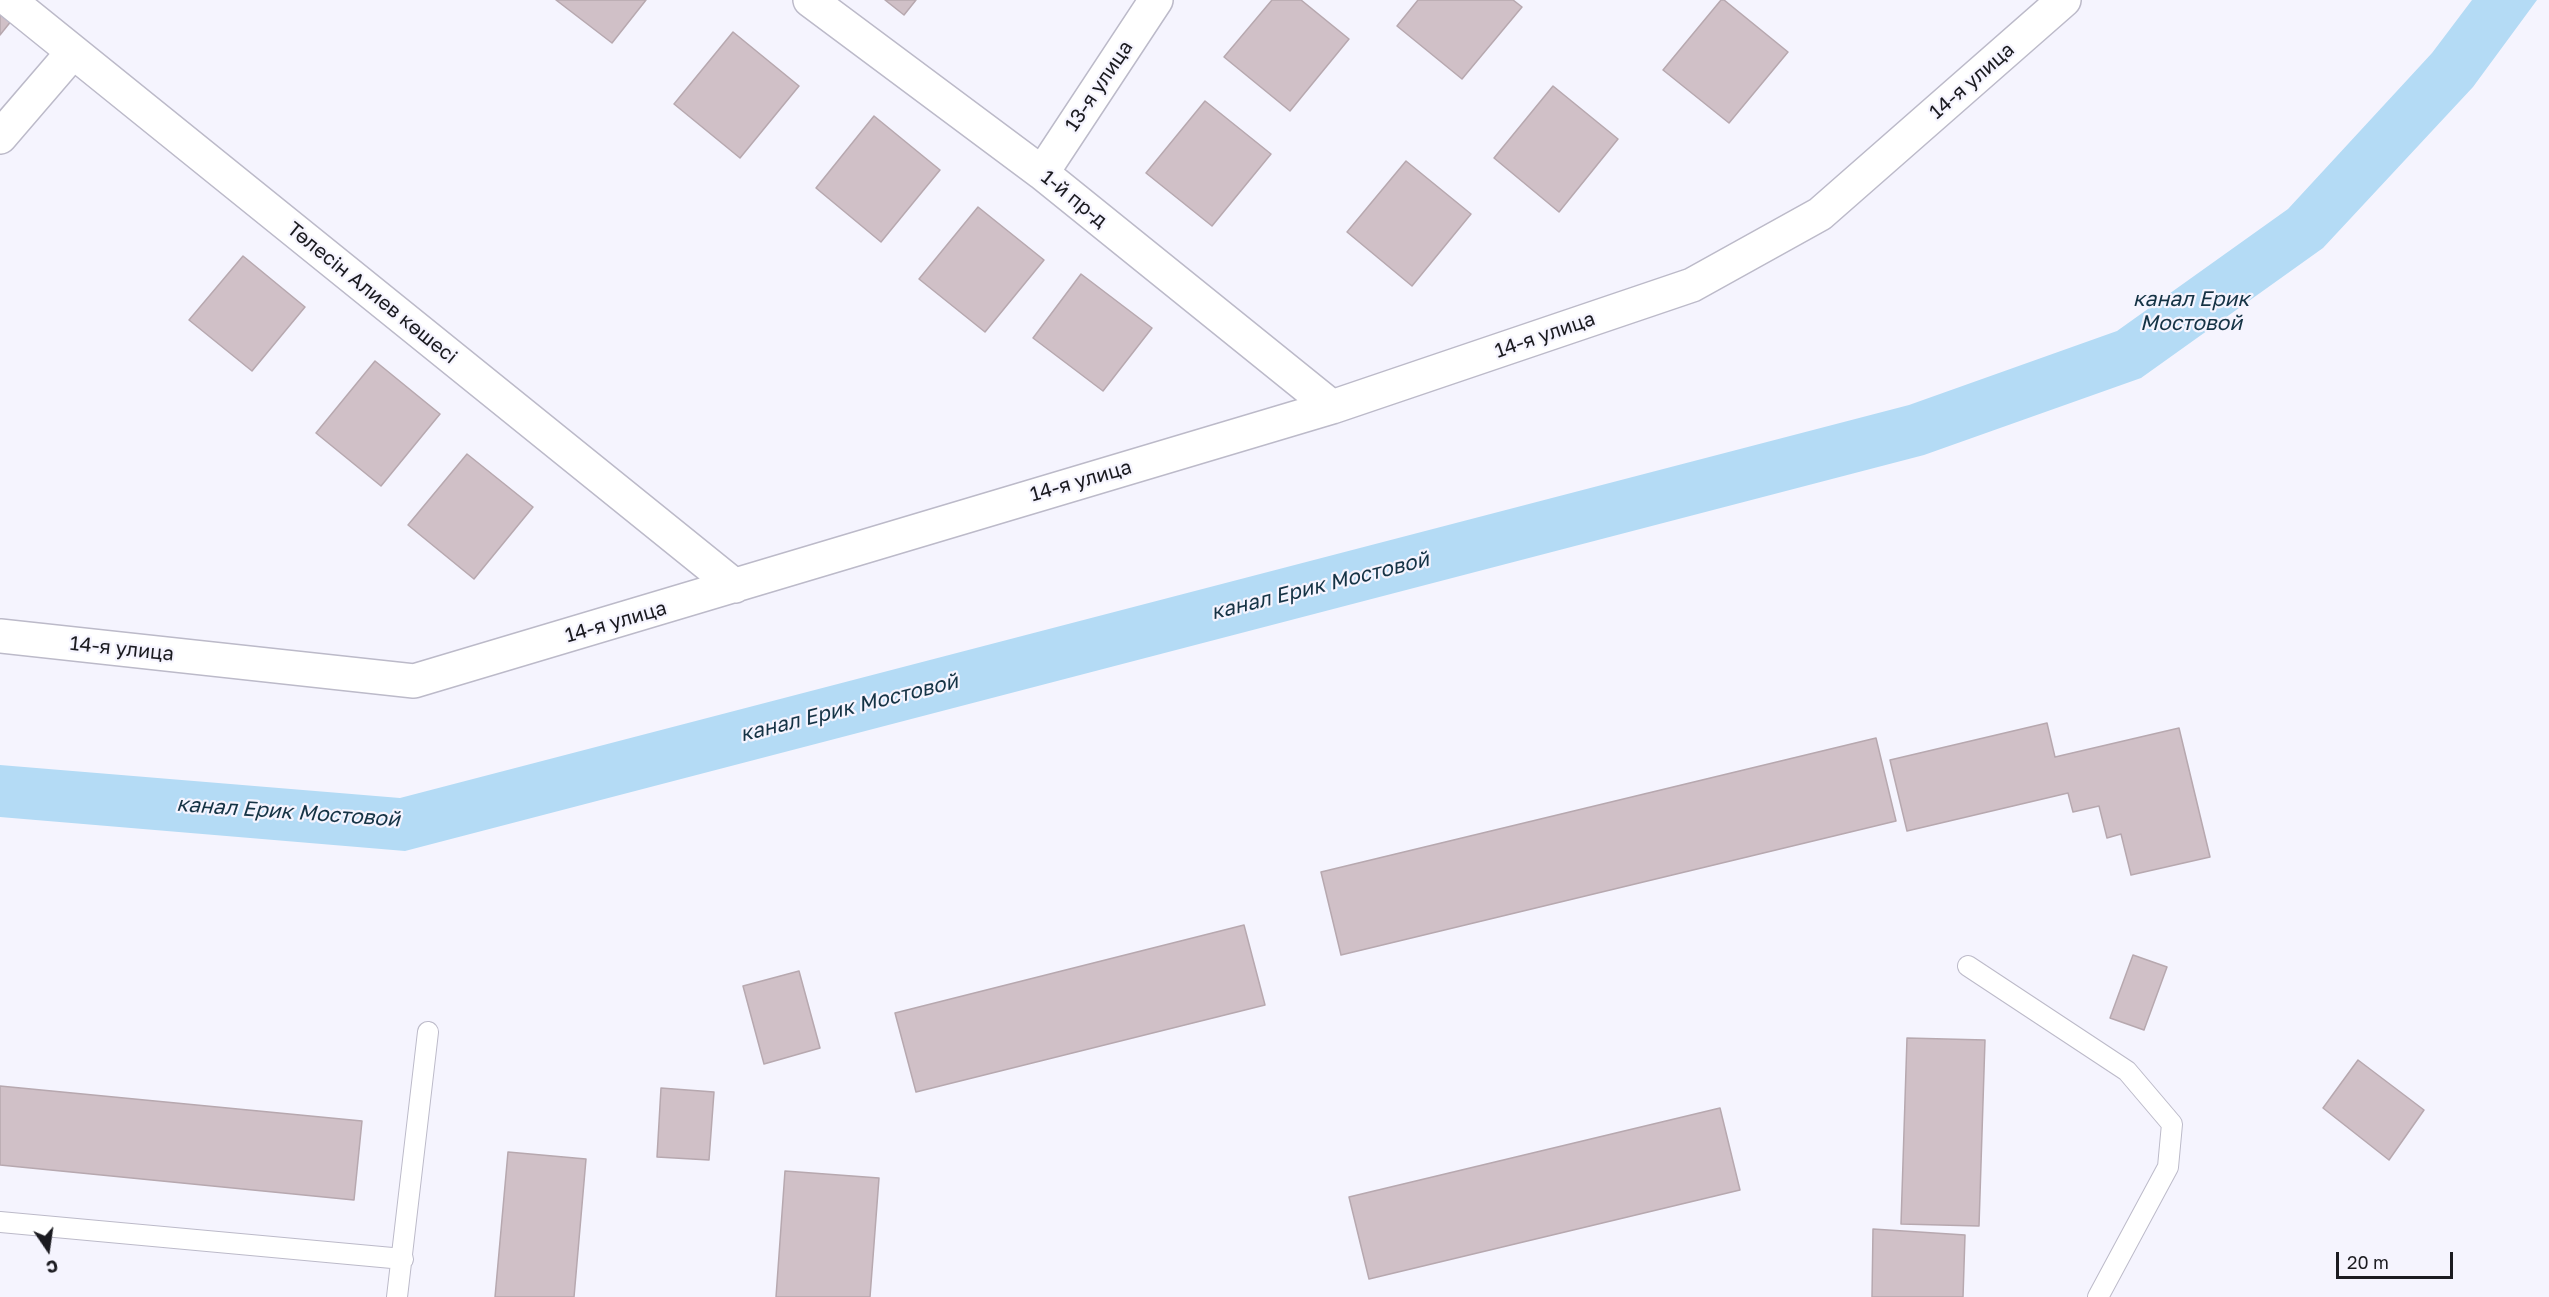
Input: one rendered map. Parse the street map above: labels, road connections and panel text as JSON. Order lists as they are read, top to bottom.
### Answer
{
  "streets": {
    "street": [
      "14-я улица",
      "13-я улица",
      "1-й пр-д",
      "Төлесін Алиев көшесі"
    ]
  },
  "crossings": [
    ["14-я улица", "1-й пр-д"],
    ["14-я улица", "Төлесін Алиев көшесі"],
    ["13-я улица", "1-й пр-д"]
  ],
  "water": ["канал Ерик Мостовой"],
  "scale_bar": "20 m",
  "north": "bottom"
}
